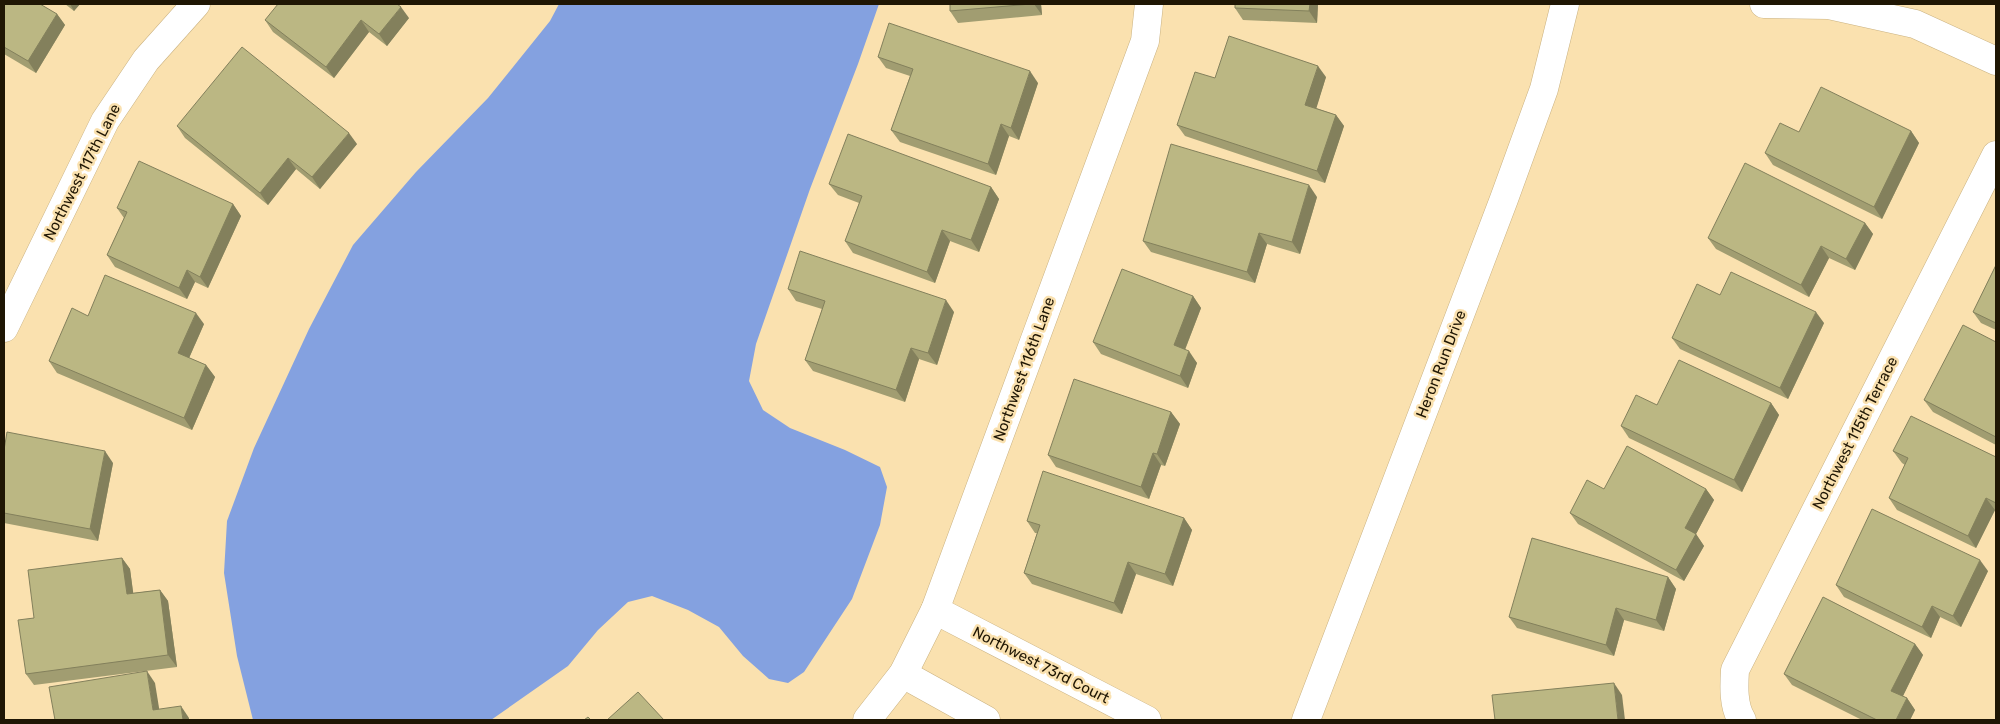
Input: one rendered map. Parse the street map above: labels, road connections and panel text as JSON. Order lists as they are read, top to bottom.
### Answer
{
  "streets": {
    "street": [
      "Northwest 117th Lane",
      "Heron Run Drive",
      "Northwest 116th Lane",
      "Northwest 115th Terrace",
      "Northwest 73rd Court"
    ]
  },
  "crossings": [
    ["Northwest 116th Lane", "Northwest 73rd Court"]
  ]
}
